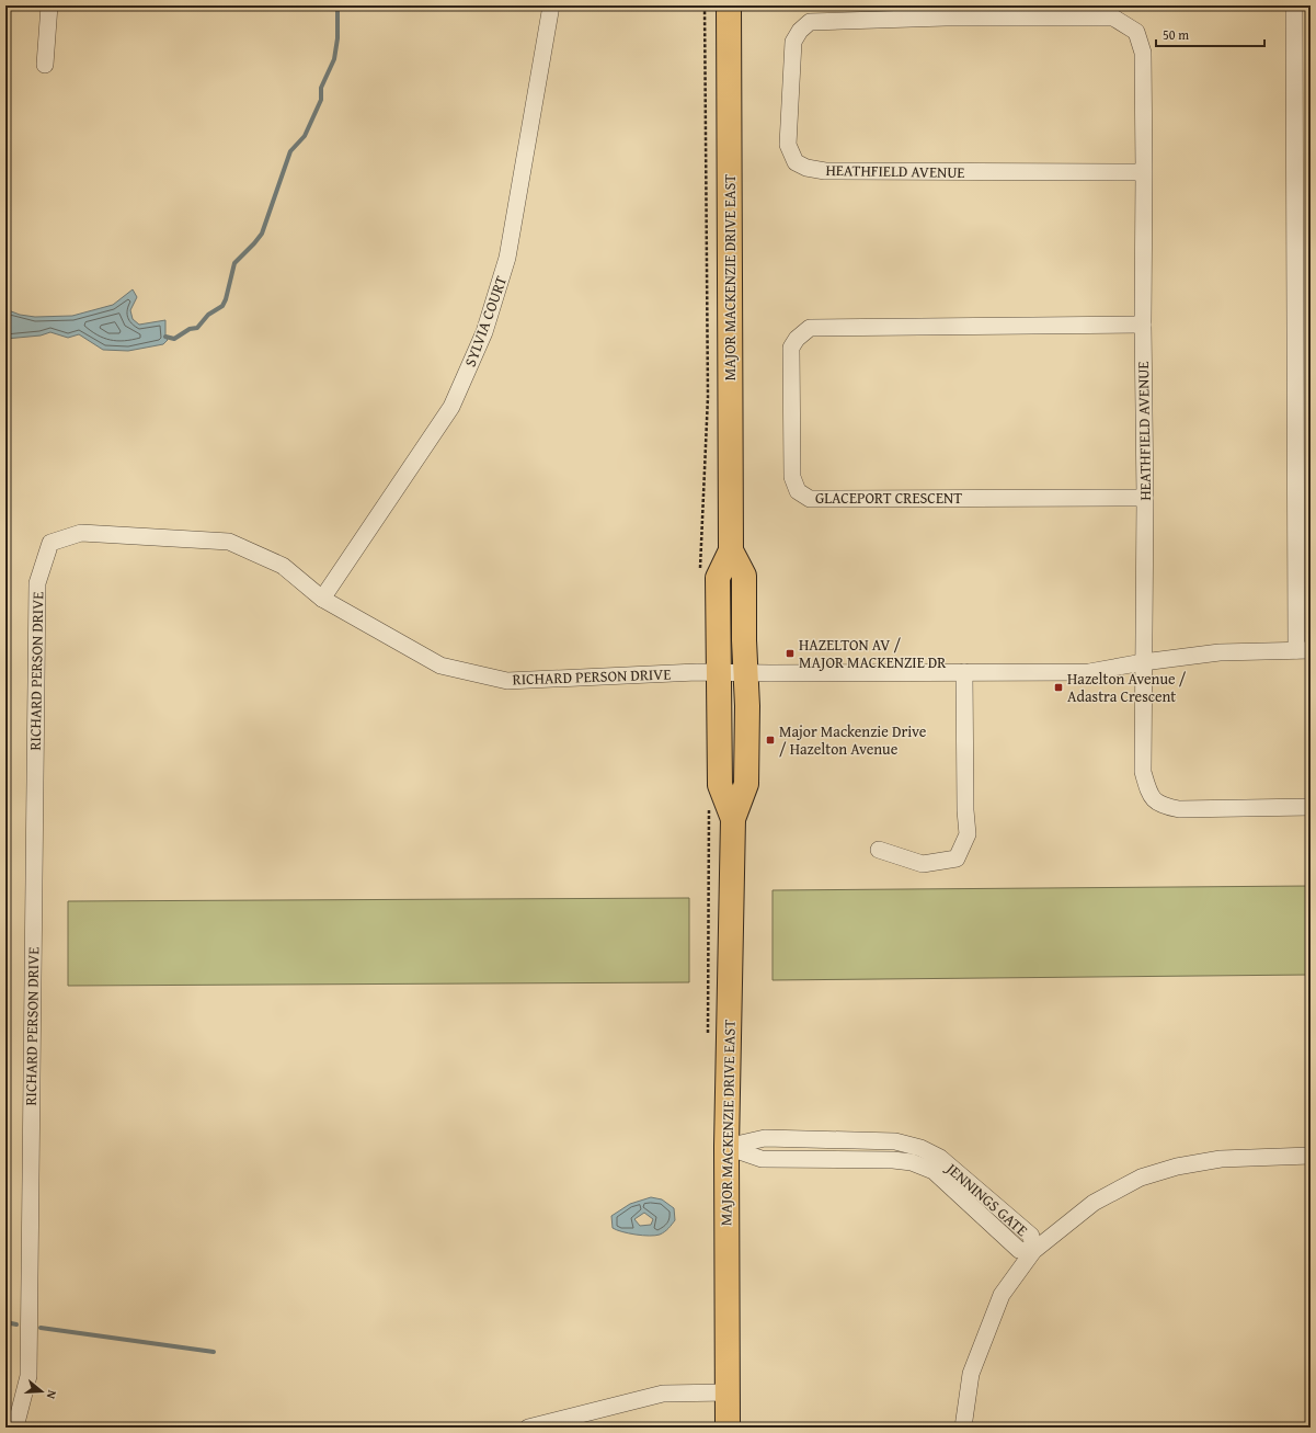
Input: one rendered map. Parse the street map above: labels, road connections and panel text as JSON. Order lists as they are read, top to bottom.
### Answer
{
  "streets": {
    "main road": ["MAJOR MACKENZIE DRIVE EAST"],
    "street": [
      "HEATHFIELD AVENUE",
      "SYLVIA COURT",
      "GLACEPORT CRESCENT",
      "RICHARD PERSON DRIVE",
      "JENNINGS GATE"
    ]
  },
  "crossings": [
    ["HEATHFIELD AVENUE", "GLACEPORT CRESCENT"],
    ["HEATHFIELD AVENUE", "RICHARD PERSON DRIVE"],
    ["MAJOR MACKENZIE DRIVE EAST", "RICHARD PERSON DRIVE"],
    ["MAJOR MACKENZIE DRIVE EAST", "JENNINGS GATE"],
    ["SYLVIA COURT", "RICHARD PERSON DRIVE"]
  ],
  "places": {
    "transit": ["HAZELTON AV / MAJOR MACKENZIE DR", "Hazelton Avenue / Adastra Crescent", "Major Mackenzie Drive / Hazelton Avenue"]
  },
  "scale_bar": "50 m",
  "north": "right"
}
